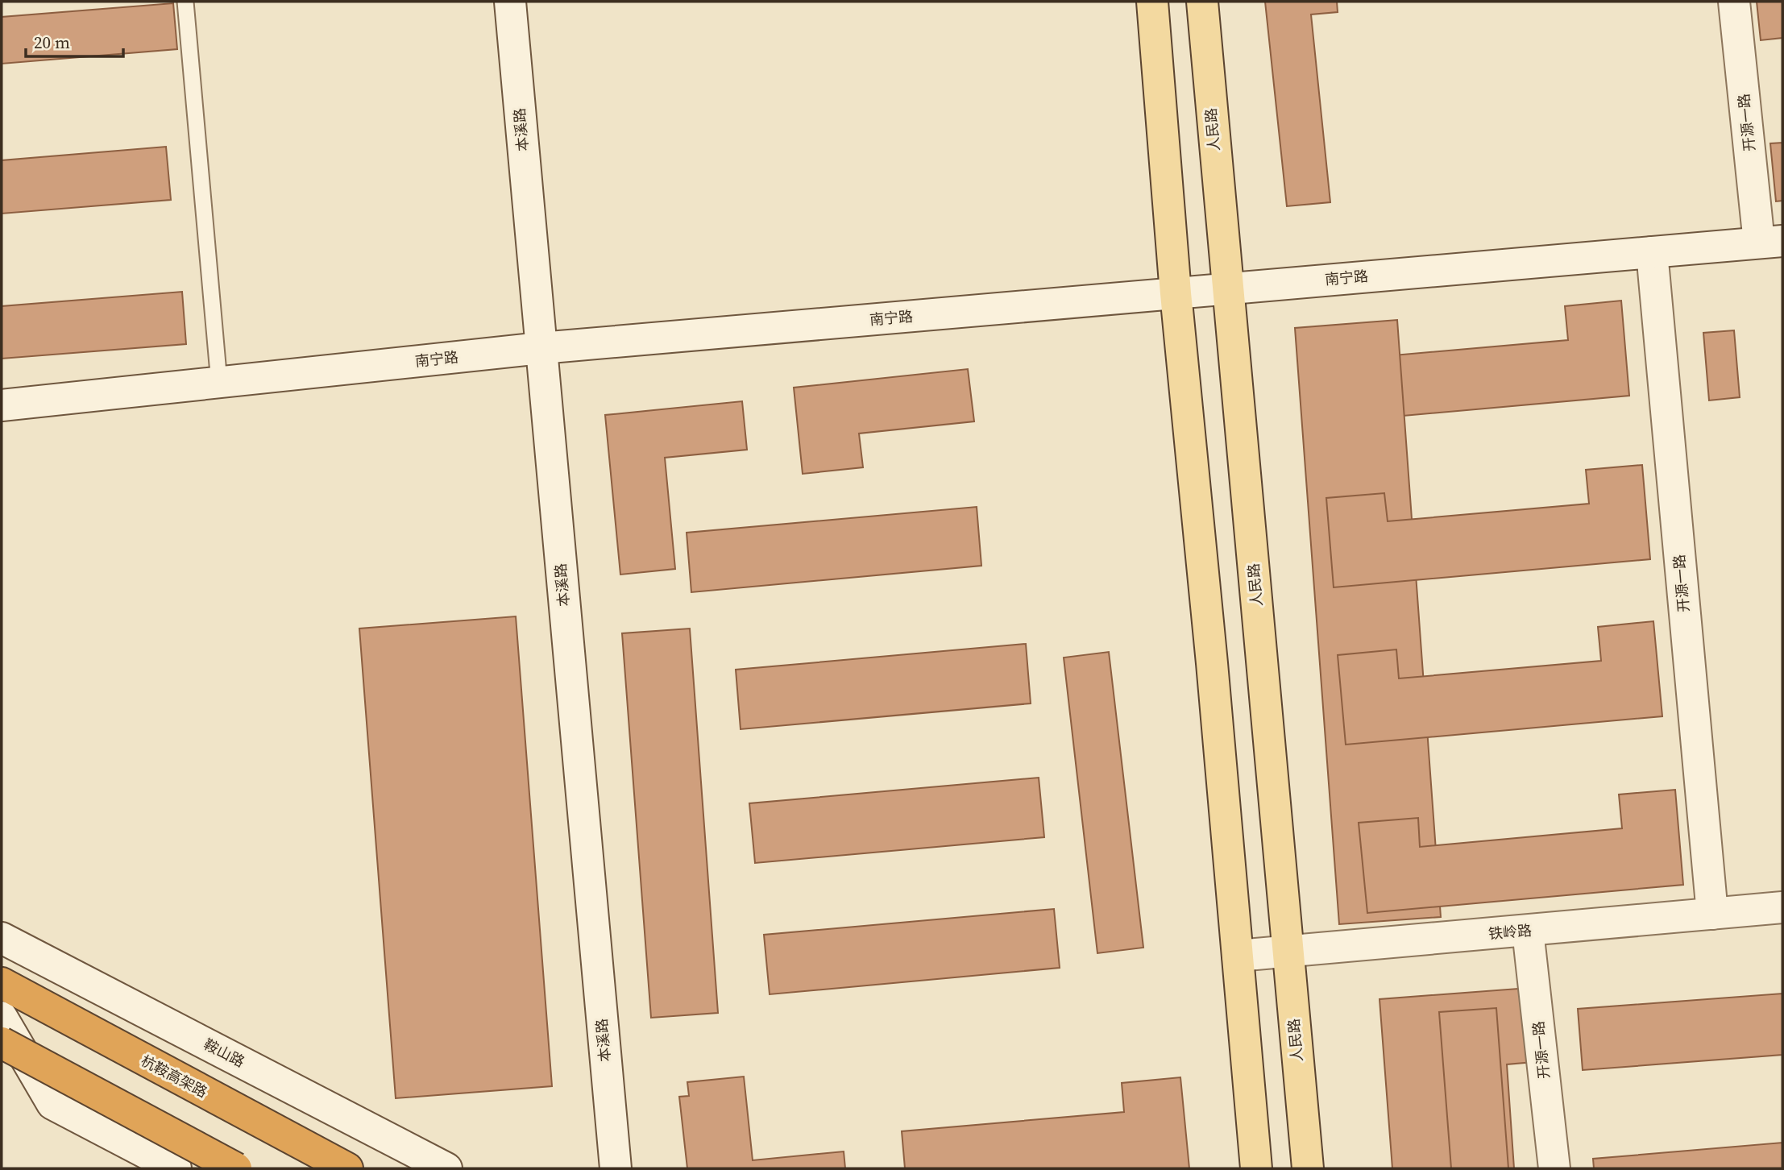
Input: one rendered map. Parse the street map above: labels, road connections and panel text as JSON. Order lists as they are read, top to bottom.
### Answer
{
  "streets": {
    "highway": ["杭鞍高架路"],
    "main road": ["人民路"],
    "street": [
      "开源一路",
      "本溪路",
      "南宁路",
      "铁岭路",
      "鞍山路"
    ]
  },
  "crossings": [
    ["开源一路", "南宁路"],
    ["开源一路", "铁岭路"],
    ["本溪路", "南宁路"],
    ["人民路", "南宁路"],
    ["人民路", "铁岭路"]
  ],
  "scale_bar": "20 m"
}
